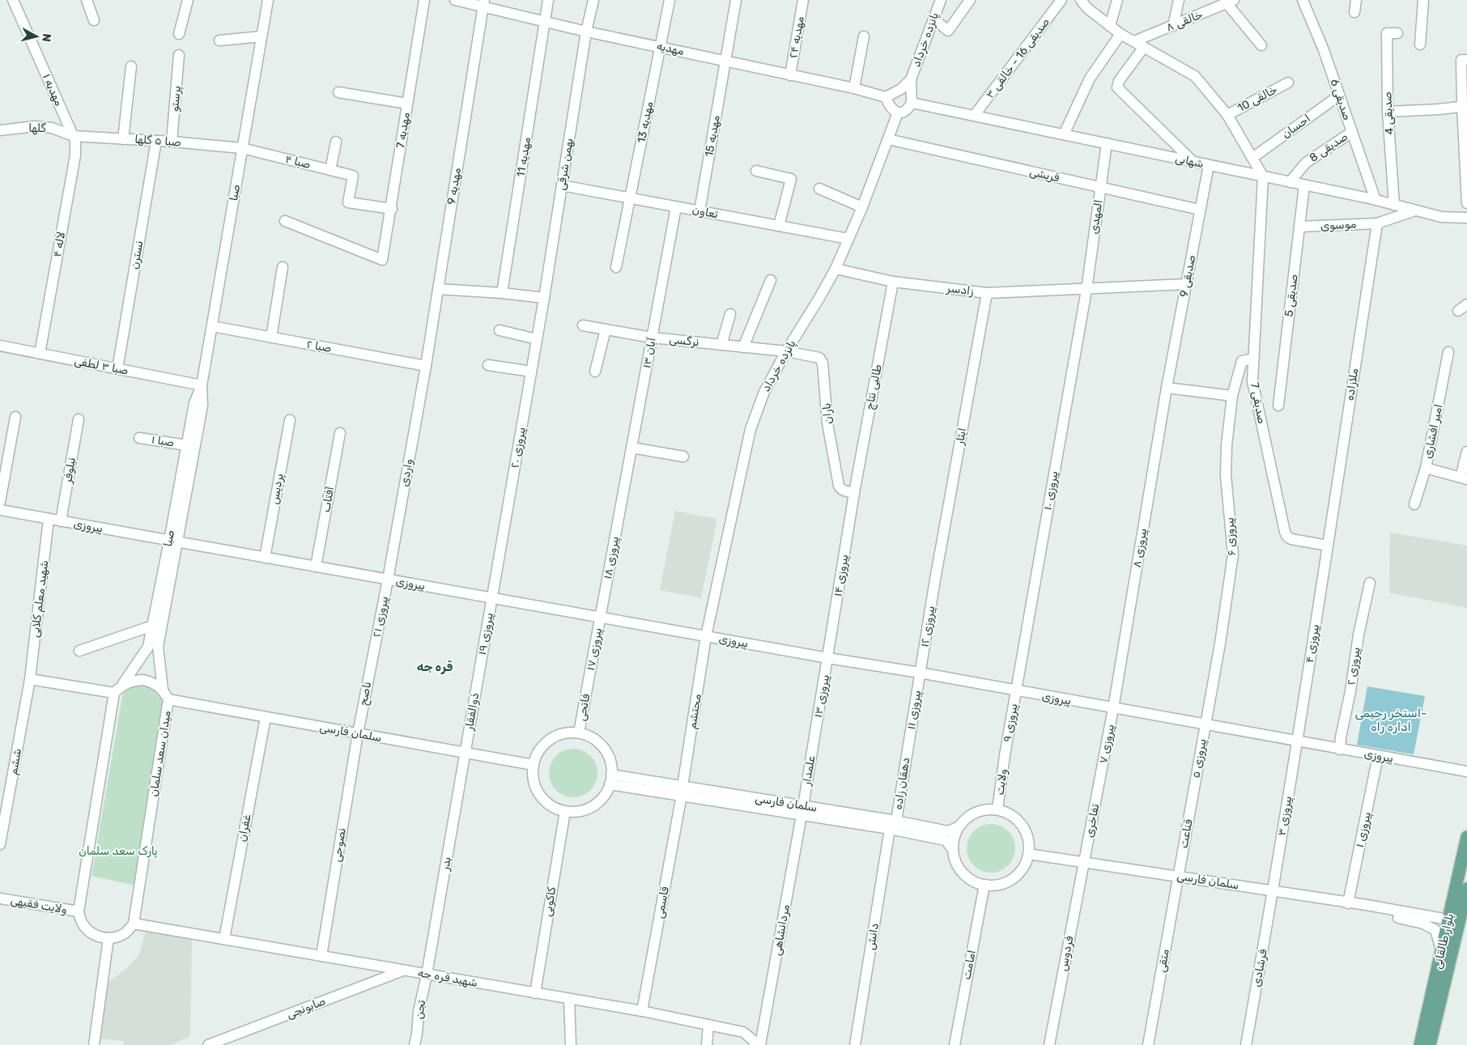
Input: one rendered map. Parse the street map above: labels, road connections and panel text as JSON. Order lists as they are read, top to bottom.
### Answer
{
  "streets": {
    "main road": ["بلوار طالقانی"],
    "street": [
      "خالقی ۸",
      "مهدیه ۲۴",
      "پانزده خرداد",
      "مهدیه",
      "صدیقی 16 - خالقی ۳",
      "مهدیه ۱",
      "پرستو",
      "خالقی 10",
      "صدیقی 6",
      "صدیقی 4",
      "مهدیه 13",
      "احسان",
      "گلها",
      "مهدیه 7",
      "مهدیه 15",
      "صبا ۵ گلها",
      "صدیقی 8",
      "مهدیه 11",
      "شهابی",
      "صبا ۴",
      "بهمن شرقی",
      "قریشی",
      "مهدیه 9",
      "صبا",
      "تعاون",
      "المهدی",
      "موسوی",
      "لاله ۴",
      "نسترن",
      "صدیقی 9",
      "زادسر",
      "صدیقی 5",
      "نرگسی",
      "صبا ۲",
      "۱۳ آبان",
      "صبا ۳ لطفی",
      "ملازاده",
      "طالبی نتاج",
      "صدیقی 7",
      "باران",
      "امیر افشاری",
      "ایثار",
      "صبا ۱",
      "پیروزی ٢٠",
      "نیلوفر",
      "واردی",
      "پردیس",
      "پیروزی ١٠",
      "آفتاب",
      "پیروزی",
      "پیروزی ۶",
      "پیروزی ٨",
      "پیروزی ١٨",
      "پیروزی ۱۴",
      "شهید معلم کلایی",
      "پیروزی ٢١",
      "پیروزی ١٢",
      "پیروزی ١٩",
      "پیروزی ۴",
      "پیروزی ١٧",
      "پیروزی ٢",
      "ناصح",
      "پیروزی ١٣",
      "فاتحی",
      "پیروزی ١١",
      "ذوالفقار",
      "محتشم",
      "پیروزی ٩",
      "سلمان فارسی",
      "پیروزی ٧",
      "میدان سعد سلمان",
      "پیروزی ۵",
      "ششم",
      "علمدار",
      "ولایت",
      "دهقان زاده",
      "پیروزی ٣",
      "تفاخری",
      "غفران",
      "پیروزی ١",
      "قناعت",
      "نصوحی",
      "بدر",
      "کاکویی",
      "قاسمی",
      "ولایت فقیهی",
      "مردانشاهی",
      "دانش",
      "فردوس",
      "متقی",
      "امامت",
      "فرشادی",
      "شهید قره جه",
      "صابونچی",
      "تجن"
    ]
  },
  "crossings": [
    ["مهدیه ۲۴", "مهدیه"],
    ["پانزده خرداد", "مهدیه"],
    ["پانزده خرداد", "شهابی"],
    ["پانزده خرداد", "قریشی"],
    ["پانزده خرداد", "تعاون"],
    ["پانزده خرداد", "زادسر"],
    ["پانزده خرداد", "نرگسی"],
    ["پانزده خرداد", "باران"],
    ["پانزده خرداد", "پیروزی"],
    ["پانزده خرداد", "محتشم"],
    ["مهدیه", "مهدیه 13"],
    ["مهدیه", "مهدیه 15"],
    ["مهدیه", "مهدیه 11"],
    ["مهدیه", "بهمن شرقی"],
    ["مهدیه", "مهدیه 9"],
    ["صدیقی 16 - خالقی ۳", "شهابی"],
    ["مهدیه ۱", "گلها"],
    ["مهدیه ۱", "صبا ۵ گلها"],
    ["مهدیه ۱", "لاله ۴"],
    ["پرستو", "صبا ۵ گلها"],
    ["صدیقی 6", "احسان"],
    ["صدیقی 6", "صدیقی 8"],
    ["صدیقی 6", "شهابی"],
    ["صدیقی 4", "شهابی"],
    ["مهدیه 13", "تعاون"],
    ["گلها", "صبا ۵ گلها"],
    ["گلها", "لاله ۴"],
    ["مهدیه 7", "صبا ۴"],
    ["مهدیه 15", "تعاون"],
    ["صبا ۵ گلها", "صبا ۴"],
    ["صبا ۵ گلها", "صبا"],
    ["صبا ۵ گلها", "لاله ۴"],
    ["صبا ۵ گلها", "نسترن"],
    ["صدیقی 8", "شهابی"],
    ["شهابی", "المهدی"],
    ["شهابی", "موسوی"],
    ["شهابی", "صدیقی 9"],
    ["شهابی", "صدیقی 5"],
    ["شهابی", "صدیقی 7"],
    ["صبا ۴", "صبا"],
    ["بهمن شرقی", "تعاون"],
    ["بهمن شرقی", "پیروزی ٢٠"],
    ["قریشی", "المهدی"],
    ["قریشی", "صدیقی 9"],
    ["مهدیه 9", "صبا ۲"],
    ["مهدیه 9", "واردی"],
    ["صبا", "صبا ۲"],
    ["صبا", "صبا ۳ لطفی"],
    ["صبا", "صبا ۱"],
    ["صبا", "پیروزی"],
    ["صبا", "میدان سعد سلمان"],
    ["تعاون", "۱۳ آبان"],
    ["المهدی", "زادسر"],
    ["المهدی", "پیروزی ١٠"],
    ["موسوی", "صدیقی 5"],
    ["موسوی", "ملازاده"],
    ["لاله ۴", "صبا ۳ لطفی"],
    ["نسترن", "صبا ۳ لطفی"],
    ["صدیقی 9", "زادسر"],
    ["صدیقی 9", "پیروزی ٨"],
    ["زادسر", "طالبی نتاج"],
    ["زادسر", "ایثار"],
    ["زادسر", "پیروزی ١٠"],
    ["نرگسی", "۱۳ آبان"],
    ["نرگسی", "باران"],
    ["صبا ۲", "واردی"],
    ["۱۳ آبان", "پیروزی ١٨"],
    ["ملازاده", "صدیقی 7"],
    ["ملازاده", "پیروزی ۴"],
    ["طالبی نتاج", "باران"],
    ["طالبی نتاج", "پیروزی ۱۴"],
    ["صدیقی 7", "پیروزی ۶"],
    ["صدیقی 7", "پیروزی ۴"],
    ["باران", "پیروزی ۱۴"],
    ["ایثار", "پیروزی ١٢"],
    ["پیروزی ٢٠", "پیروزی"],
    ["پیروزی ٢٠", "پیروزی ١٩"],
    ["نیلوفر", "پیروزی"],
    ["واردی", "پیروزی"],
    ["واردی", "پیروزی ٢١"],
    ["پردیس", "پیروزی"],
    ["پیروزی ١٠", "پیروزی"],
    ["پیروزی ١٠", "پیروزی ٩"],
    ["آفتاب", "پیروزی"],
    ["پیروزی", "پیروزی ۶"],
    ["پیروزی", "پیروزی ٨"],
    ["پیروزی", "پیروزی ١٨"],
    ["پیروزی", "پیروزی ۱۴"],
    ["پیروزی", "شهید معلم کلایی"],
    ["پیروزی", "پیروزی ٢١"],
    ["پیروزی", "پیروزی ١٢"],
    ["پیروزی", "پیروزی ١٩"],
    ["پیروزی", "پیروزی ۴"],
    ["پیروزی", "پیروزی ١٧"],
    ["پیروزی", "پیروزی ٢"],
    ["پیروزی", "پیروزی ١٣"],
    ["پیروزی", "پیروزی ١١"],
    ["پیروزی", "محتشم"],
    ["پیروزی", "پیروزی ٩"],
    ["پیروزی", "پیروزی ٧"],
    ["پیروزی", "پیروزی ۵"],
    ["پیروزی", "پیروزی ٣"],
    ["پیروزی", "پیروزی ١"],
    ["پیروزی ۶", "پیروزی ۵"],
    ["پیروزی ٨", "پیروزی ٧"],
    ["پیروزی ١٨", "پیروزی ١٧"],
    ["پیروزی ۱۴", "پیروزی ١٣"],
    ["شهید معلم کلایی", "ششم"],
    ["پیروزی ٢١", "ناصح"],
    ["پیروزی ١٢", "پیروزی ١١"],
    ["پیروزی ١٩", "ذوالفقار"],
    ["پیروزی ۴", "پیروزی ٣"],
    ["پیروزی ١٧", "فاتحی"],
    ["ناصح", "سلمان فارسی"],
    ["ناصح", "نصوحی"],
    ["پیروزی ١٣", "علمدار"],
    ["فاتحی", "سلمان فارسی"],
    ["فاتحی", "کاکویی"],
    ["پیروزی ١١", "دهقان زاده"],
    ["ذوالفقار", "سلمان فارسی"],
    ["ذوالفقار", "بدر"],
    ["محتشم", "سلمان فارسی"],
    ["محتشم", "قاسمی"],
    ["پیروزی ٩", "ولایت"],
    ["سلمان فارسی", "میدان سعد سلمان"],
    ["سلمان فارسی", "علمدار"],
    ["سلمان فارسی", "ولایت"],
    ["سلمان فارسی", "دهقان زاده"],
    ["سلمان فارسی", "پیروزی ٣"],
    ["سلمان فارسی", "تفاخری"],
    ["سلمان فارسی", "غفران"],
    ["سلمان فارسی", "پیروزی ١"],
    ["سلمان فارسی", "قناعت"],
    ["سلمان فارسی", "نصوحی"],
    ["سلمان فارسی", "بدر"],
    ["سلمان فارسی", "کاکویی"],
    ["سلمان فارسی", "قاسمی"],
    ["سلمان فارسی", "مردانشاهی"],
    ["سلمان فارسی", "دانش"],
    ["سلمان فارسی", "بلوار طالقانی"],
    ["سلمان فارسی", "فردوس"],
    ["سلمان فارسی", "متقی"],
    ["سلمان فارسی", "امامت"],
    ["سلمان فارسی", "فرشادی"],
    ["پیروزی ٧", "تفاخری"],
    ["میدان سعد سلمان", "شهید قره جه"],
    ["پیروزی ۵", "قناعت"],
    ["علمدار", "مردانشاهی"],
    ["ولایت", "امامت"],
    ["دهقان زاده", "دانش"],
    ["پیروزی ٣", "فرشادی"],
    ["تفاخری", "فردوس"],
    ["غفران", "شهید قره جه"],
    ["قناعت", "متقی"],
    ["نصوحی", "شهید قره جه"],
    ["بدر", "شهید قره جه"],
    ["بدر", "تجن"],
    ["کاکویی", "شهید قره جه"],
    ["قاسمی", "شهید قره جه"],
    ["شهید قره جه", "صابونچی"],
    ["شهید قره جه", "تجن"]
  ],
  "districts": ["قره جه"],
  "water": ["استخر رحیمی- اداره راه"],
  "parks": ["پارک سعد سلمان"],
  "north": "right"
}
